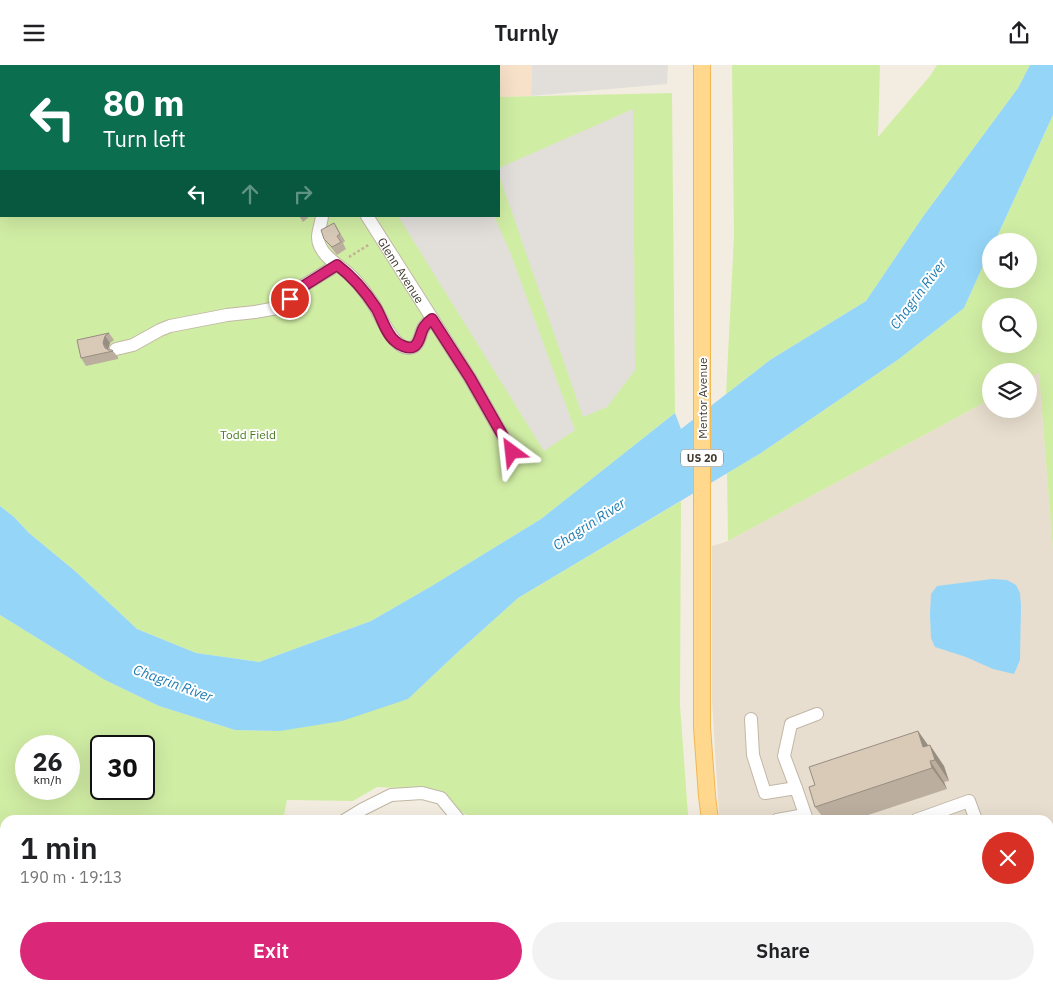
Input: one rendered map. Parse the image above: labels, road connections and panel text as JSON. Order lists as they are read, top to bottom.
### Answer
{
  "streets": {
    "main road": ["Mentor Avenue", "US 20"],
    "street": ["Glenn Avenue"]
  },
  "water": ["Chagrin River"],
  "parks": ["Todd Field"],
  "page": {
    "header": "Turnly",
    "turn": ["80 m", "Turn left"],
    "speed": "26 km/h",
    "limit": "30",
    "heading": ["1 min", "190 m · 19:13"],
    "buttons": ["Exit", "Share"]
  }
}
